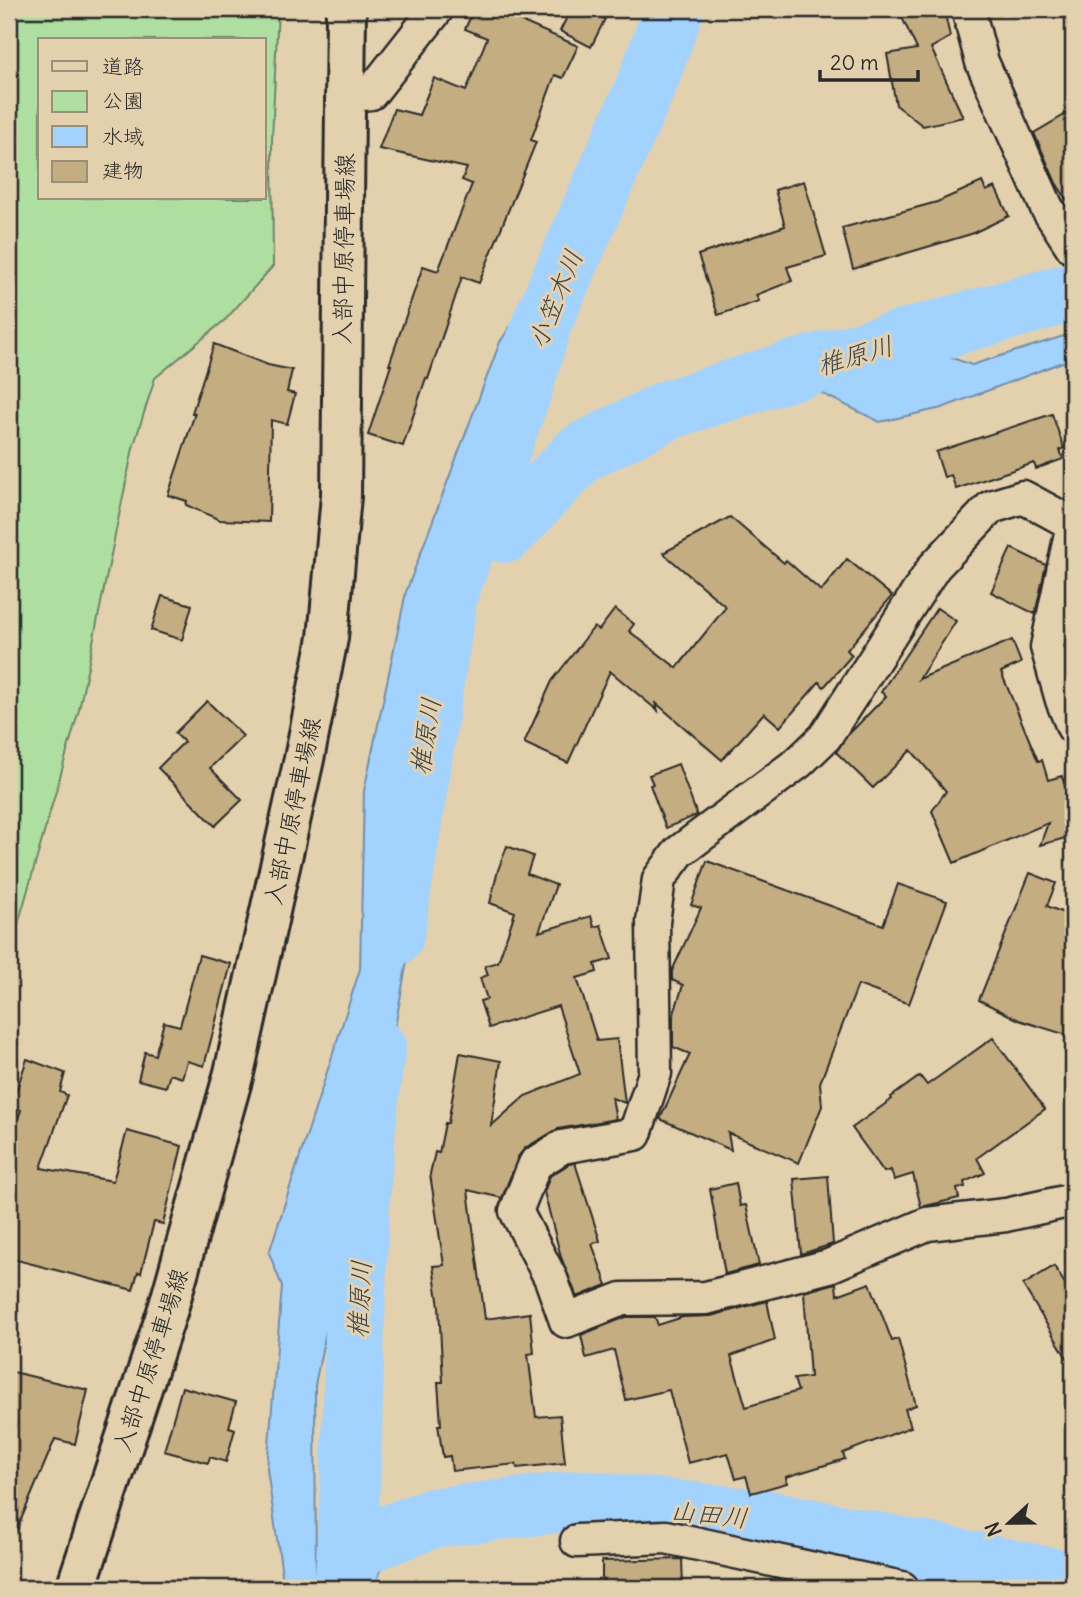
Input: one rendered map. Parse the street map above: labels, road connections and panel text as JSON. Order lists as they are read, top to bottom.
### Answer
{
  "streets": {
    "main road": ["入部中原停車場線"]
  },
  "water": ["小笠木川", "椎原川", "山田川"],
  "legend": [
    "道路",
    "公園",
    "水域",
    "建物"
  ],
  "scale_bar": "20 m",
  "north": "left"
}
